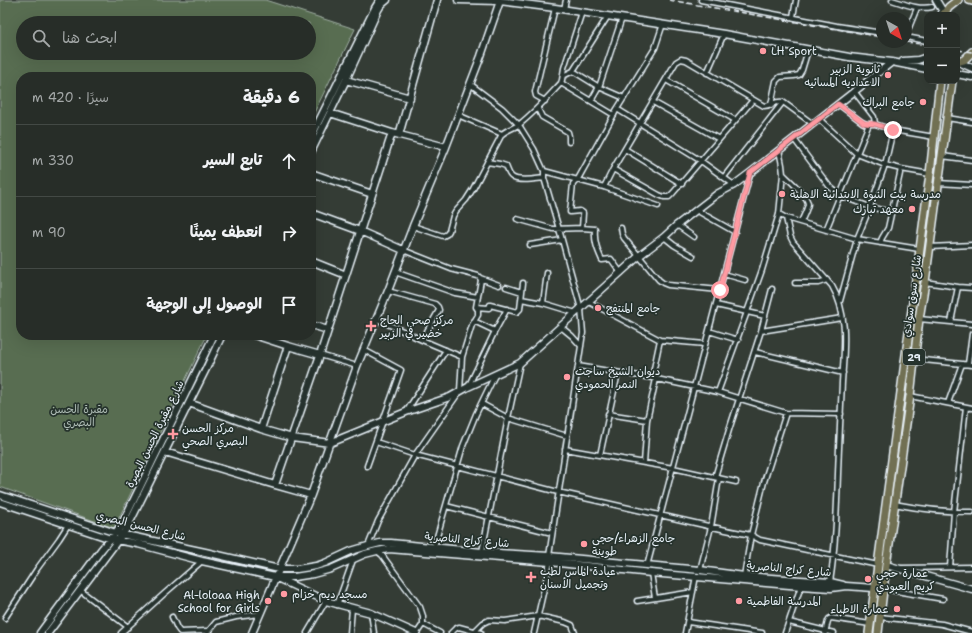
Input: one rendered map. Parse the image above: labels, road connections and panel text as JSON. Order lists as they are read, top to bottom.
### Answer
{
  "streets": {
    "main road": ["شارع سوق سوادي", "29"],
    "street": ["شارع مقبرة الحسن البصرة", "شارع الحسن البصري", "شارع كراج الناصرية"]
  },
  "crossings": [
    ["شارع مقبرة الحسن البصرة", "شارع الحسن البصري"],
    ["شارع الحسن البصري", "شارع كراج الناصرية"]
  ],
  "parks": ["مقبرة الحسن البصري"],
  "places": {
    "other": [
      "LH Sport",
      "ثانوية الزبير الاعداديه المسائيه",
      "جامع البراك",
      "مدرسة بيت النبوة الابتدائية الاهلية",
      "معهد تبارك",
      "جامع المنتفج",
      "ديوان الشيخ ساجت النمر الحمودي",
      "جامع الزهراء/حجي طوينة",
      "عمارة حجي كريم العبودي",
      "مسجد ديم خزام",
      "Al-loloaa High School for Girls",
      "المدرسة الفاطمية",
      "عمارة الاطباء"
    ],
    "health": ["مركز صحي الحاج خضير في الزبير", "مركز الحسن البصري الصحي", "عيادة الماس لطب وتجميل الأسنان"]
  },
  "north": "bottom right",
  "page": {
    "map_buttons": ["+", "−"],
    "search": "ابحث هنا",
    "heading": ["6 دقيقة", "سيرًا · 420 m"],
    "list": [
      ["تابع السير", "330 m"],
      ["انعطف يمينًا", "90 m"],
      "الوصول إلى الوجهة"
    ]
  }
}
